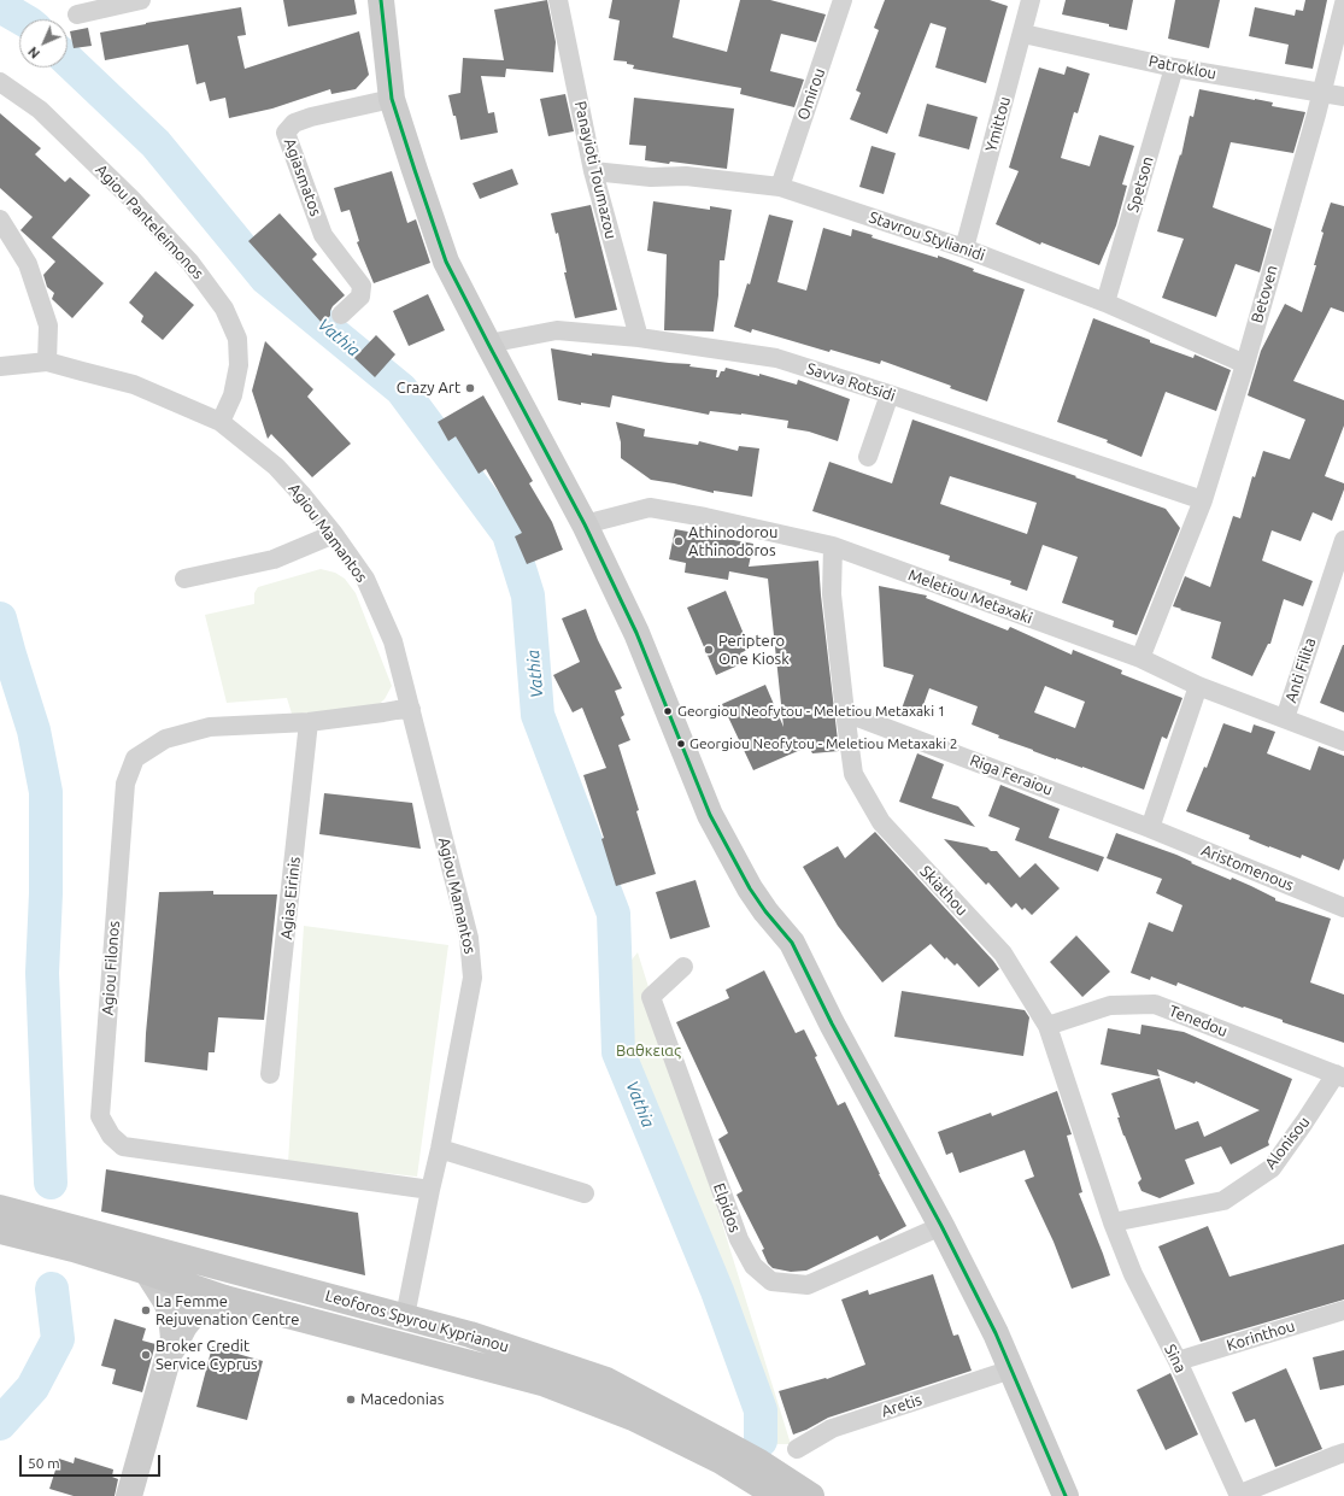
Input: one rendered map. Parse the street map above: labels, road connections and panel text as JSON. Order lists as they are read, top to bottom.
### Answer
{
  "streets": {
    "main road": ["Leoforos Spyrou Kyprianou"],
    "street": [
      "Patroklou",
      "Omirou",
      "Ymittou",
      "Panayioti Toumazou",
      "Agiasmatos",
      "Spetson",
      "Agiou Panteleimonos",
      "Stavrou Stylianidi",
      "Betoven",
      "Savva Rotsidi",
      "Agiou Mamantos",
      "Meletiou Metaxaki",
      "Anti Filita",
      "Riga Feraiou",
      "Aristomenous",
      "Skiathou",
      "Agias Eirinis",
      "Agiou Filonos",
      "Tenedou",
      "Alonisou",
      "Elpidos",
      "Korinthou",
      "Sina",
      "Aretis"
    ]
  },
  "crossings": [
    ["Patroklou", "Ymittou"],
    ["Patroklou", "Spetson"],
    ["Patroklou", "Betoven"],
    ["Omirou", "Stavrou Stylianidi"],
    ["Ymittou", "Stavrou Stylianidi"],
    ["Panayioti Toumazou", "Stavrou Stylianidi"],
    ["Panayioti Toumazou", "Savva Rotsidi"],
    ["Spetson", "Stavrou Stylianidi"],
    ["Agiou Panteleimonos", "Agiou Mamantos"],
    ["Stavrou Stylianidi", "Betoven"],
    ["Betoven", "Savva Rotsidi"],
    ["Betoven", "Meletiou Metaxaki"],
    ["Agiou Mamantos", "Agiou Filonos"],
    ["Agiou Mamantos", "Leoforos Spyrou Kyprianou"],
    ["Meletiou Metaxaki", "Anti Filita"],
    ["Meletiou Metaxaki", "Skiathou"],
    ["Riga Feraiou", "Aristomenous"],
    ["Riga Feraiou", "Skiathou"],
    ["Skiathou", "Tenedou"],
    ["Skiathou", "Alonisou"],
    ["Skiathou", "Sina"],
    ["Agias Eirinis", "Agiou Filonos"],
    ["Tenedou", "Alonisou"],
    ["Alonisou", "Sina"],
    ["Korinthou", "Sina"]
  ],
  "water": ["Vathia"],
  "parks": ["Βαθκειας"],
  "places": [
    "Crazy Art",
    "Athinodorou Athinodoros",
    "Periptero One Kiosk",
    "Georgiou Neofytou - Meletiou Metaxaki 1",
    "Georgiou Neofytou - Meletiou Metaxaki 2",
    "La Femme Rejuvenation Centre",
    "Broker Credit Service Cyprus",
    "Macedonias"
  ],
  "scale_bar": "50 m",
  "north": "bottom left"
}
